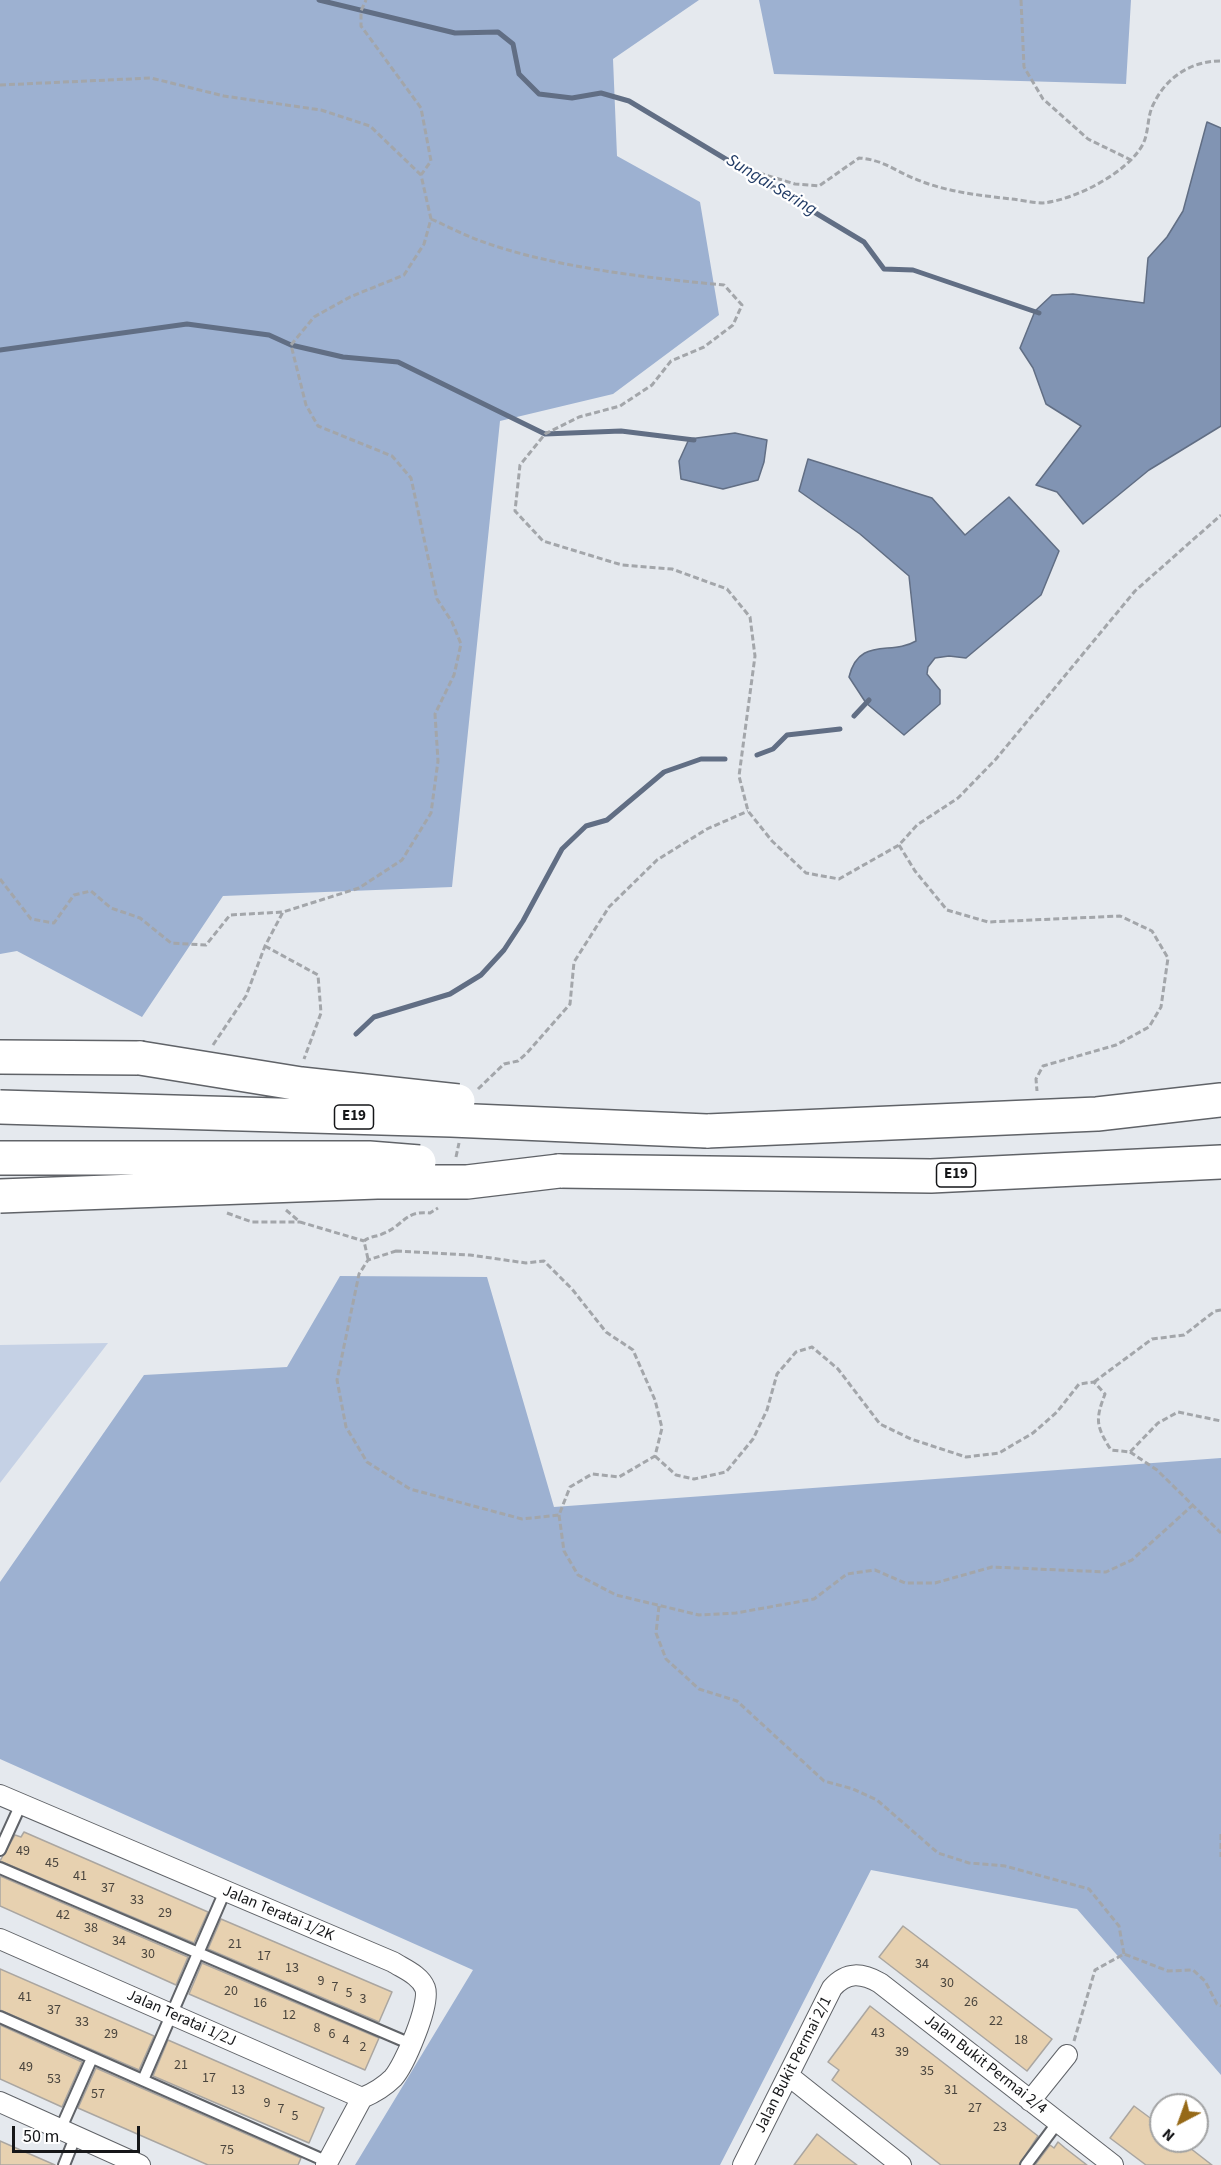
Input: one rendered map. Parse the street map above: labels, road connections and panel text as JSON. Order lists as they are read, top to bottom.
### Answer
{
  "streets": {
    "highway": ["E19"],
    "street": [
      "Jalan Teratai 1/2K",
      "Jalan Teratai 1/2J",
      "Jalan Bukit Permai 2/1",
      "Jalan Bukit Permai 2/4"
    ]
  },
  "crossings": [
    ["Jalan Teratai 1/2K", "Jalan Teratai 1/2J"],
    ["Jalan Bukit Permai 2/1", "Jalan Bukit Permai 2/4"]
  ],
  "water": ["Sungai Sering"],
  "house_numbers": [
    "49",
    "45",
    "41",
    "37",
    "33",
    "29",
    "42",
    "38",
    "34",
    "21",
    "30",
    "17",
    "34",
    "13",
    "9",
    "30",
    "7",
    "20",
    "5",
    "41",
    "3",
    "26",
    "16",
    "37",
    "12",
    "22",
    "33",
    "8",
    "43",
    "29",
    "6",
    "4",
    "18",
    "2",
    "39",
    "21",
    "49",
    "35",
    "17",
    "53",
    "13",
    "31",
    "57",
    "9",
    "27",
    "7",
    "5",
    "23",
    "75"
  ],
  "scale_bar": "50 m",
  "north": "bottom left"
}
